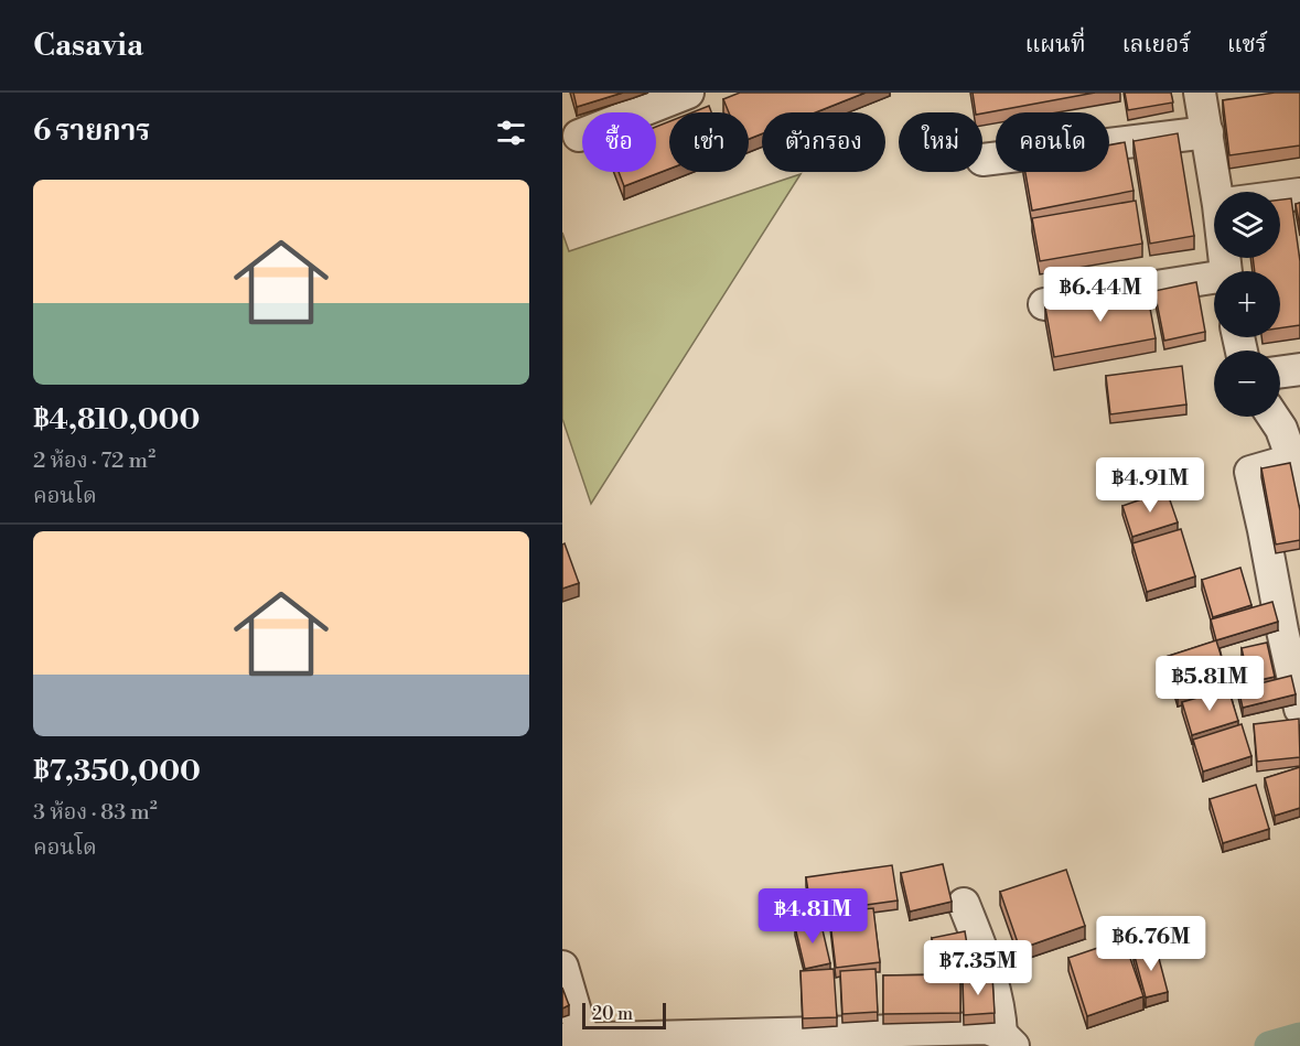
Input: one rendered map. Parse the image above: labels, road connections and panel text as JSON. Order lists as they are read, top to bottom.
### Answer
{
  "scale_bar": "20 m",
  "page": {
    "header": "Casavia",
    "nav": ["แผนที่", "เลเยอร์", "แชร์"],
    "heading": "6 รายการ",
    "chip": [
      "ซื้อ",
      "เช่า",
      "ตัวกรอง",
      "ใหม่",
      "คอนโด"
    ],
    "list": [
      {
        "name": "฿4,810,000",
        "note": "2 ห้อง · 72 m² · คอนโด"
      },
      {
        "name": "฿7,350,000",
        "note": "3 ห้อง · 83 m² · คอนโด"
      }
    ],
    "map_buttons": ["+", "−"],
    "price": [
      "฿6.44M",
      "฿4.91M",
      "฿5.81M",
      "฿4.81M",
      "฿6.76M",
      "฿7.35M"
    ],
    "scale": "20 m"
  }
}
